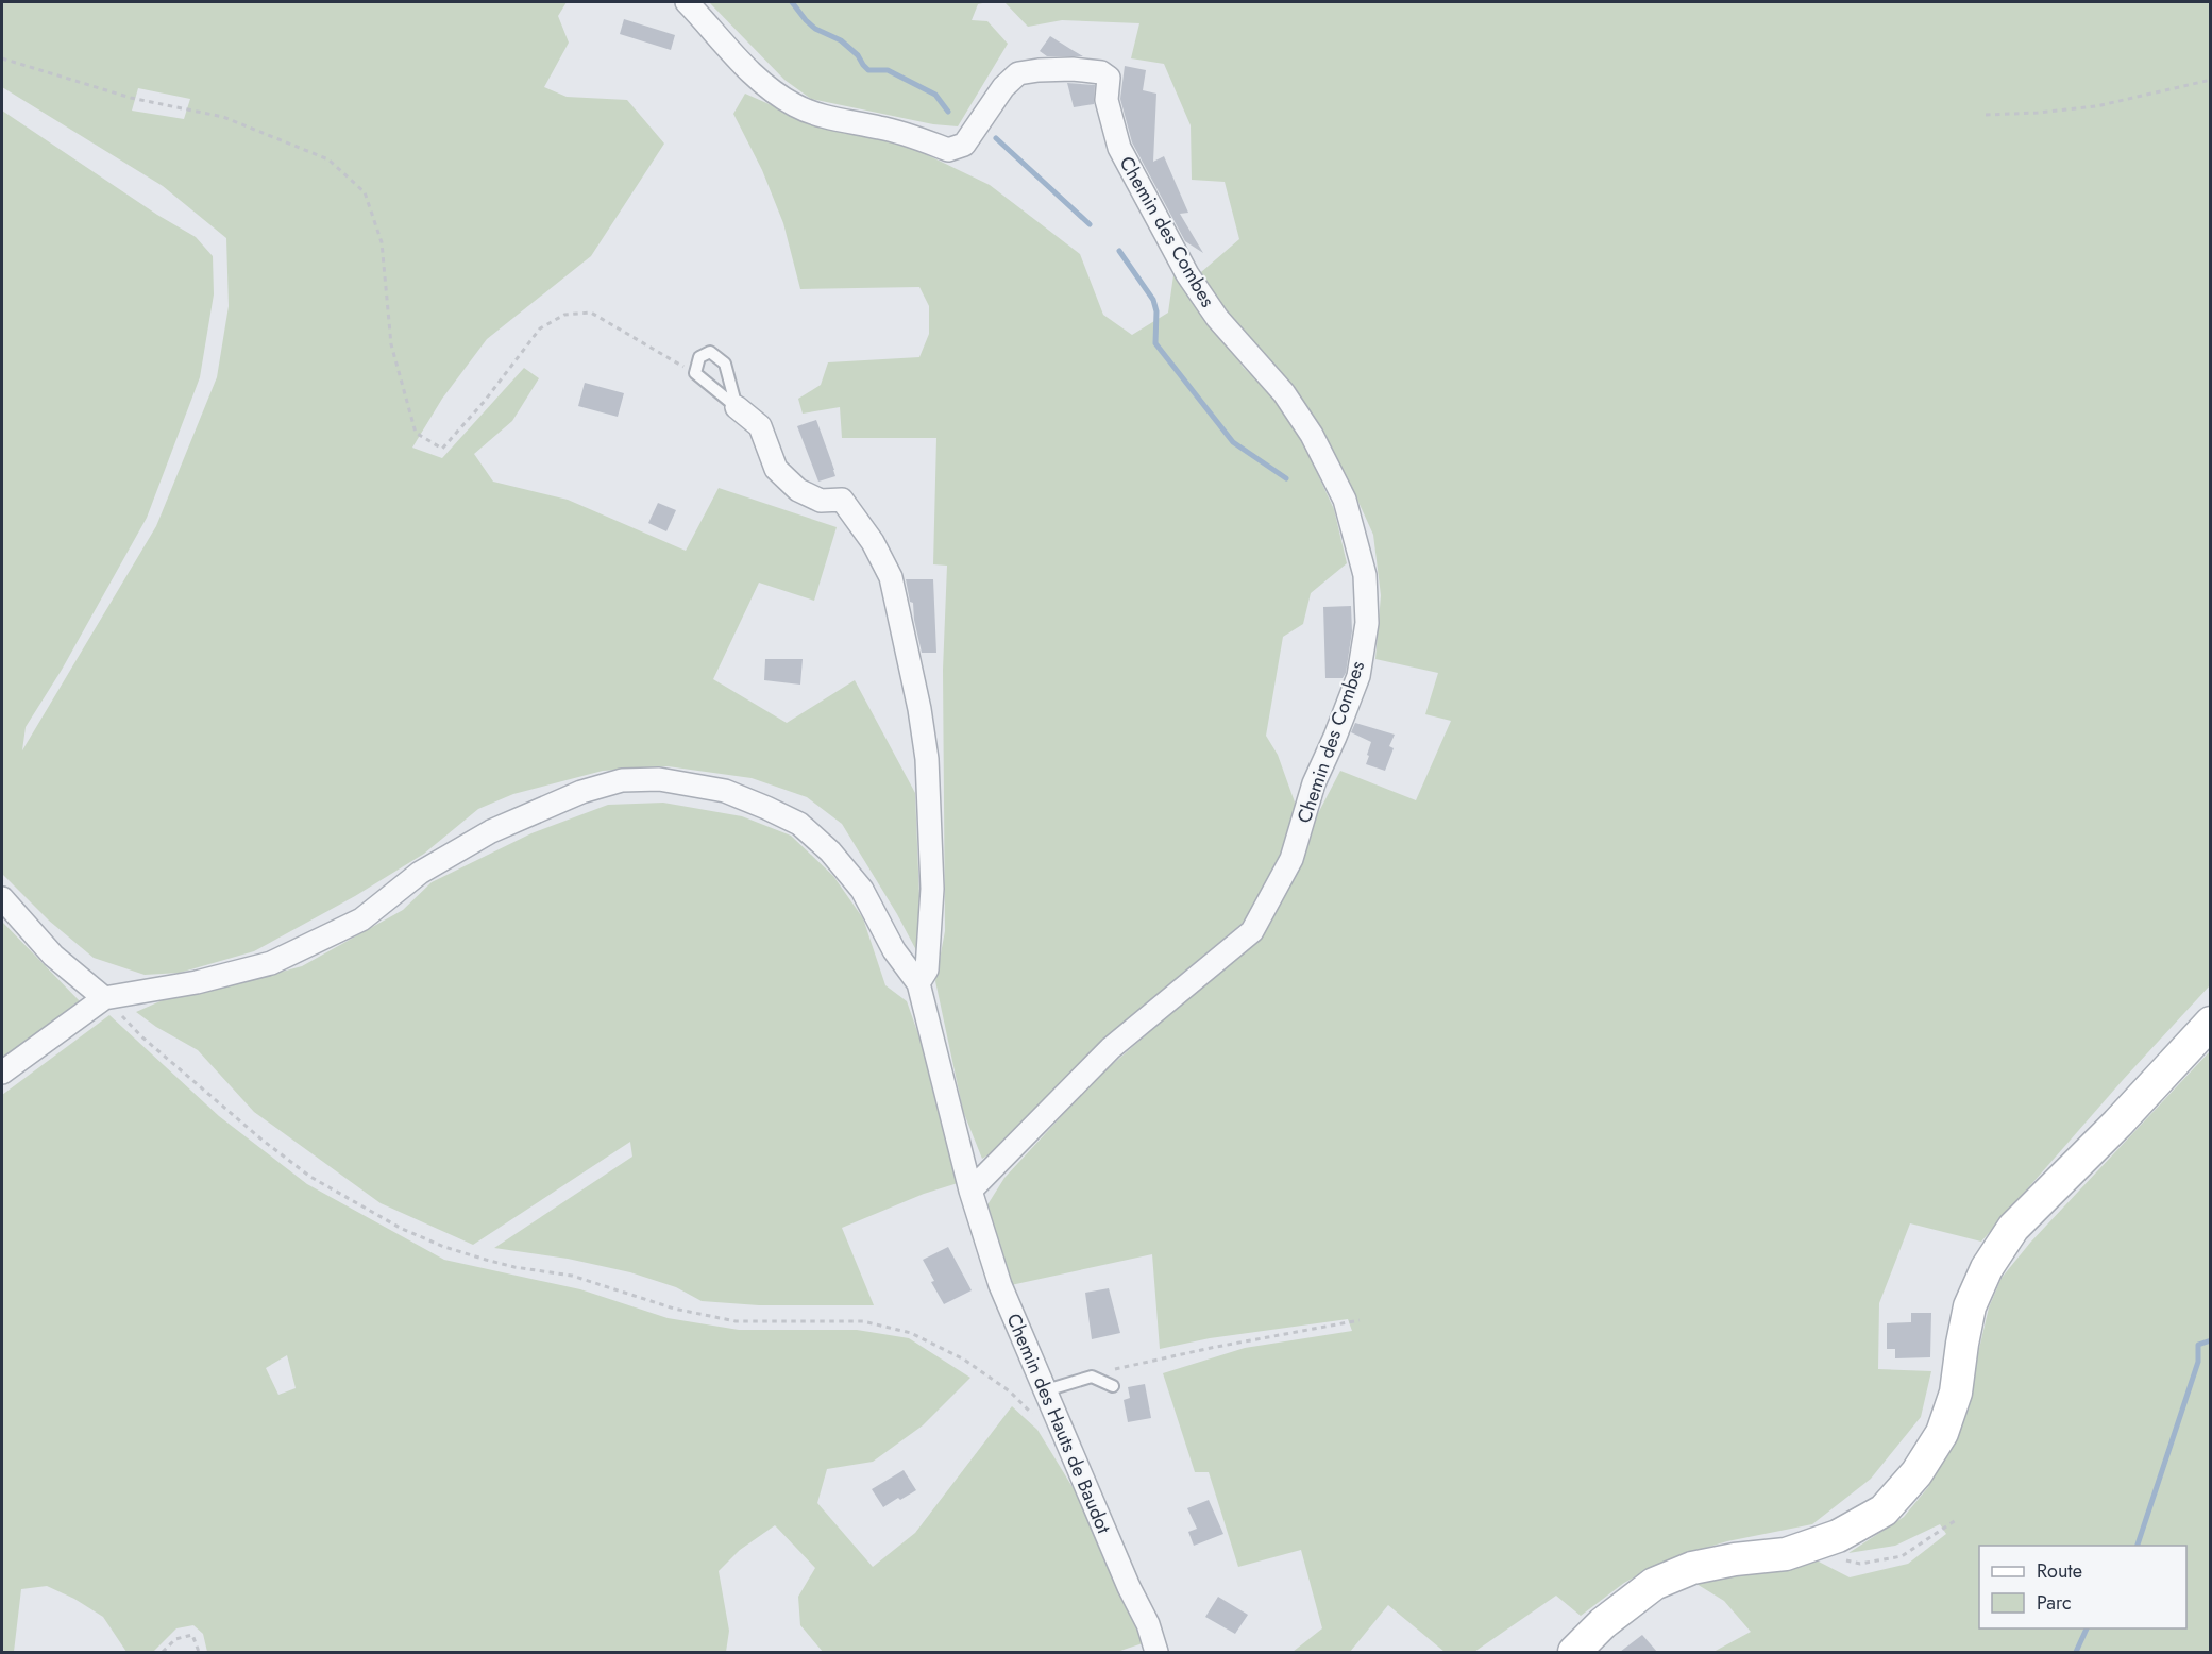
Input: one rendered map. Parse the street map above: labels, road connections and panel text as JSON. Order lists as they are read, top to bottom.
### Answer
{
  "streets": {
    "street": ["Chemin des Combes", "Chemin des Hauts de Baudot"]
  },
  "crossings": [
    ["Chemin des Combes", "Chemin des Hauts de Baudot"]
  ],
  "legend": ["Route", "Parc"]
}
